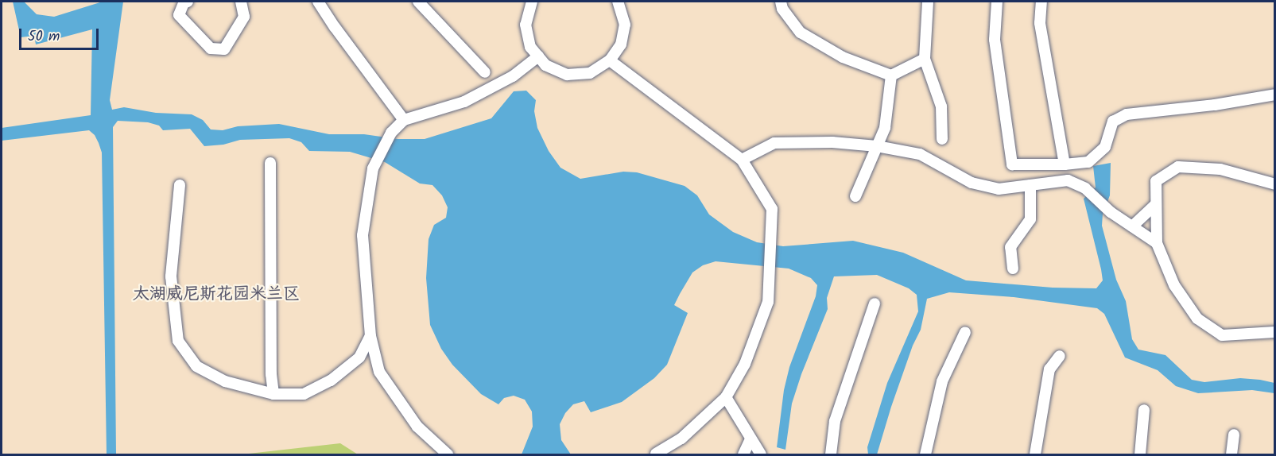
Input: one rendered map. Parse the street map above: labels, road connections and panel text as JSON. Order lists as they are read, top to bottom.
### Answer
{
  "districts": ["太湖威尼斯花园米兰区"],
  "scale_bar": "50 m"
}
